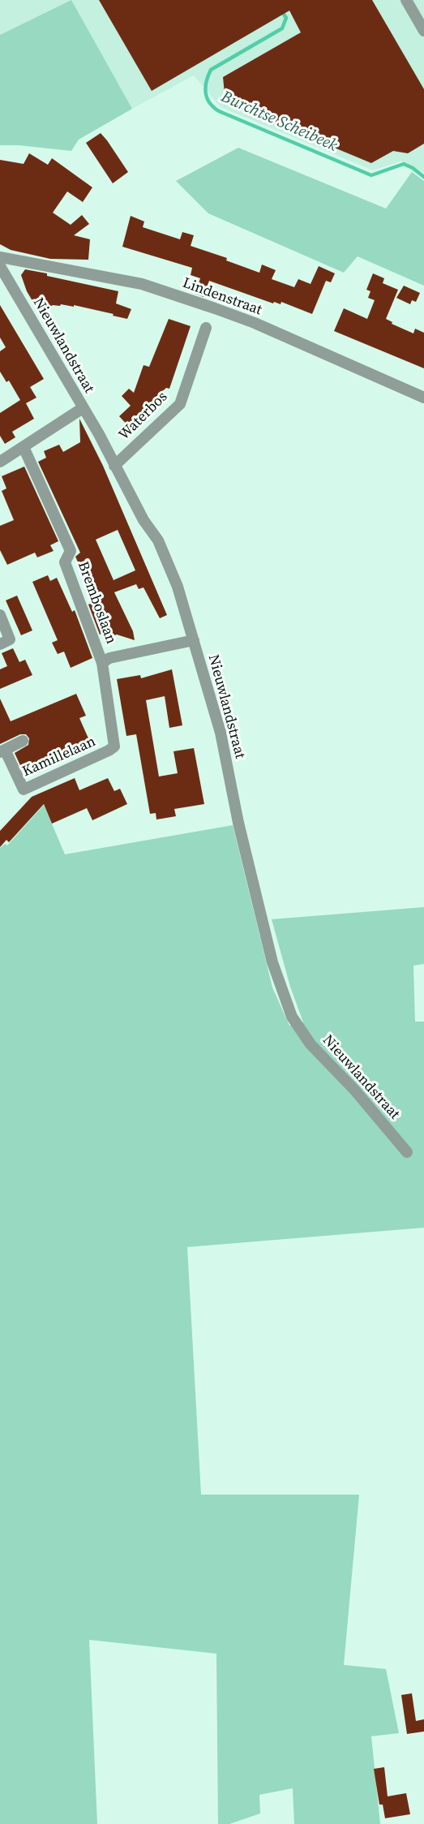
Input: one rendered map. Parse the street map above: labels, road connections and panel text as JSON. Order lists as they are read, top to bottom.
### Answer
{
  "streets": {
    "street": [
      "Lindenstraat",
      "Nieuwlandstraat",
      "Waterbos",
      "Bremboslaan",
      "Kamillelaan"
    ]
  },
  "crossings": [
    ["Nieuwlandstraat", "Waterbos"],
    ["Bremboslaan", "Kamillelaan"]
  ],
  "water": ["Burchtse Scheibeek"]
}
